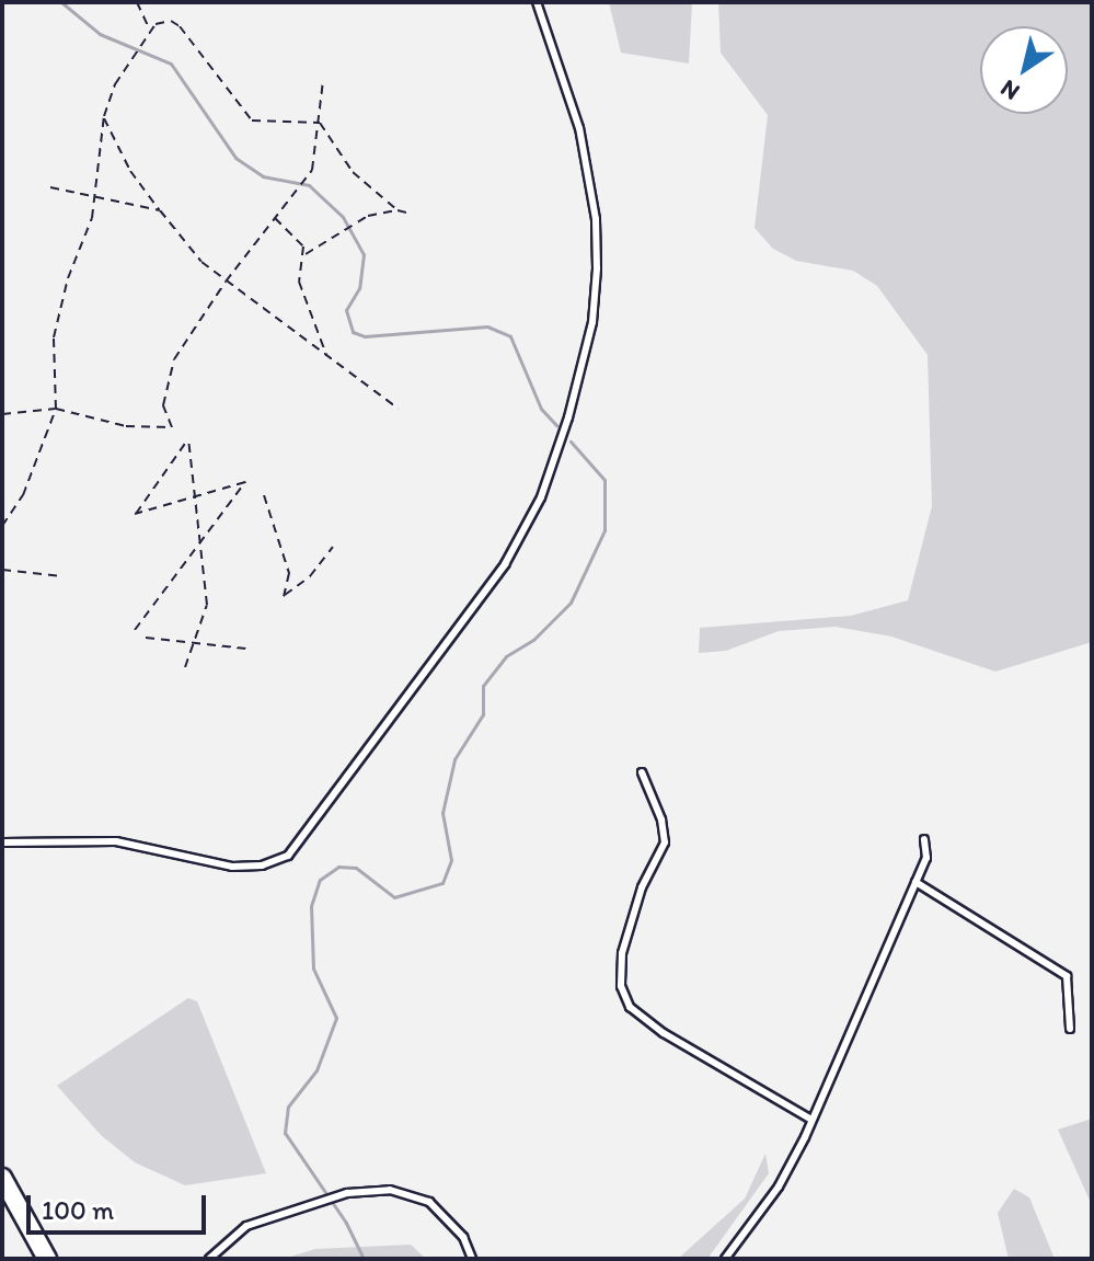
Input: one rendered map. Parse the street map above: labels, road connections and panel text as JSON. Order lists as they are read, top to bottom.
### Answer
{
  "scale_bar": "100 m",
  "north": "bottom left"
}
